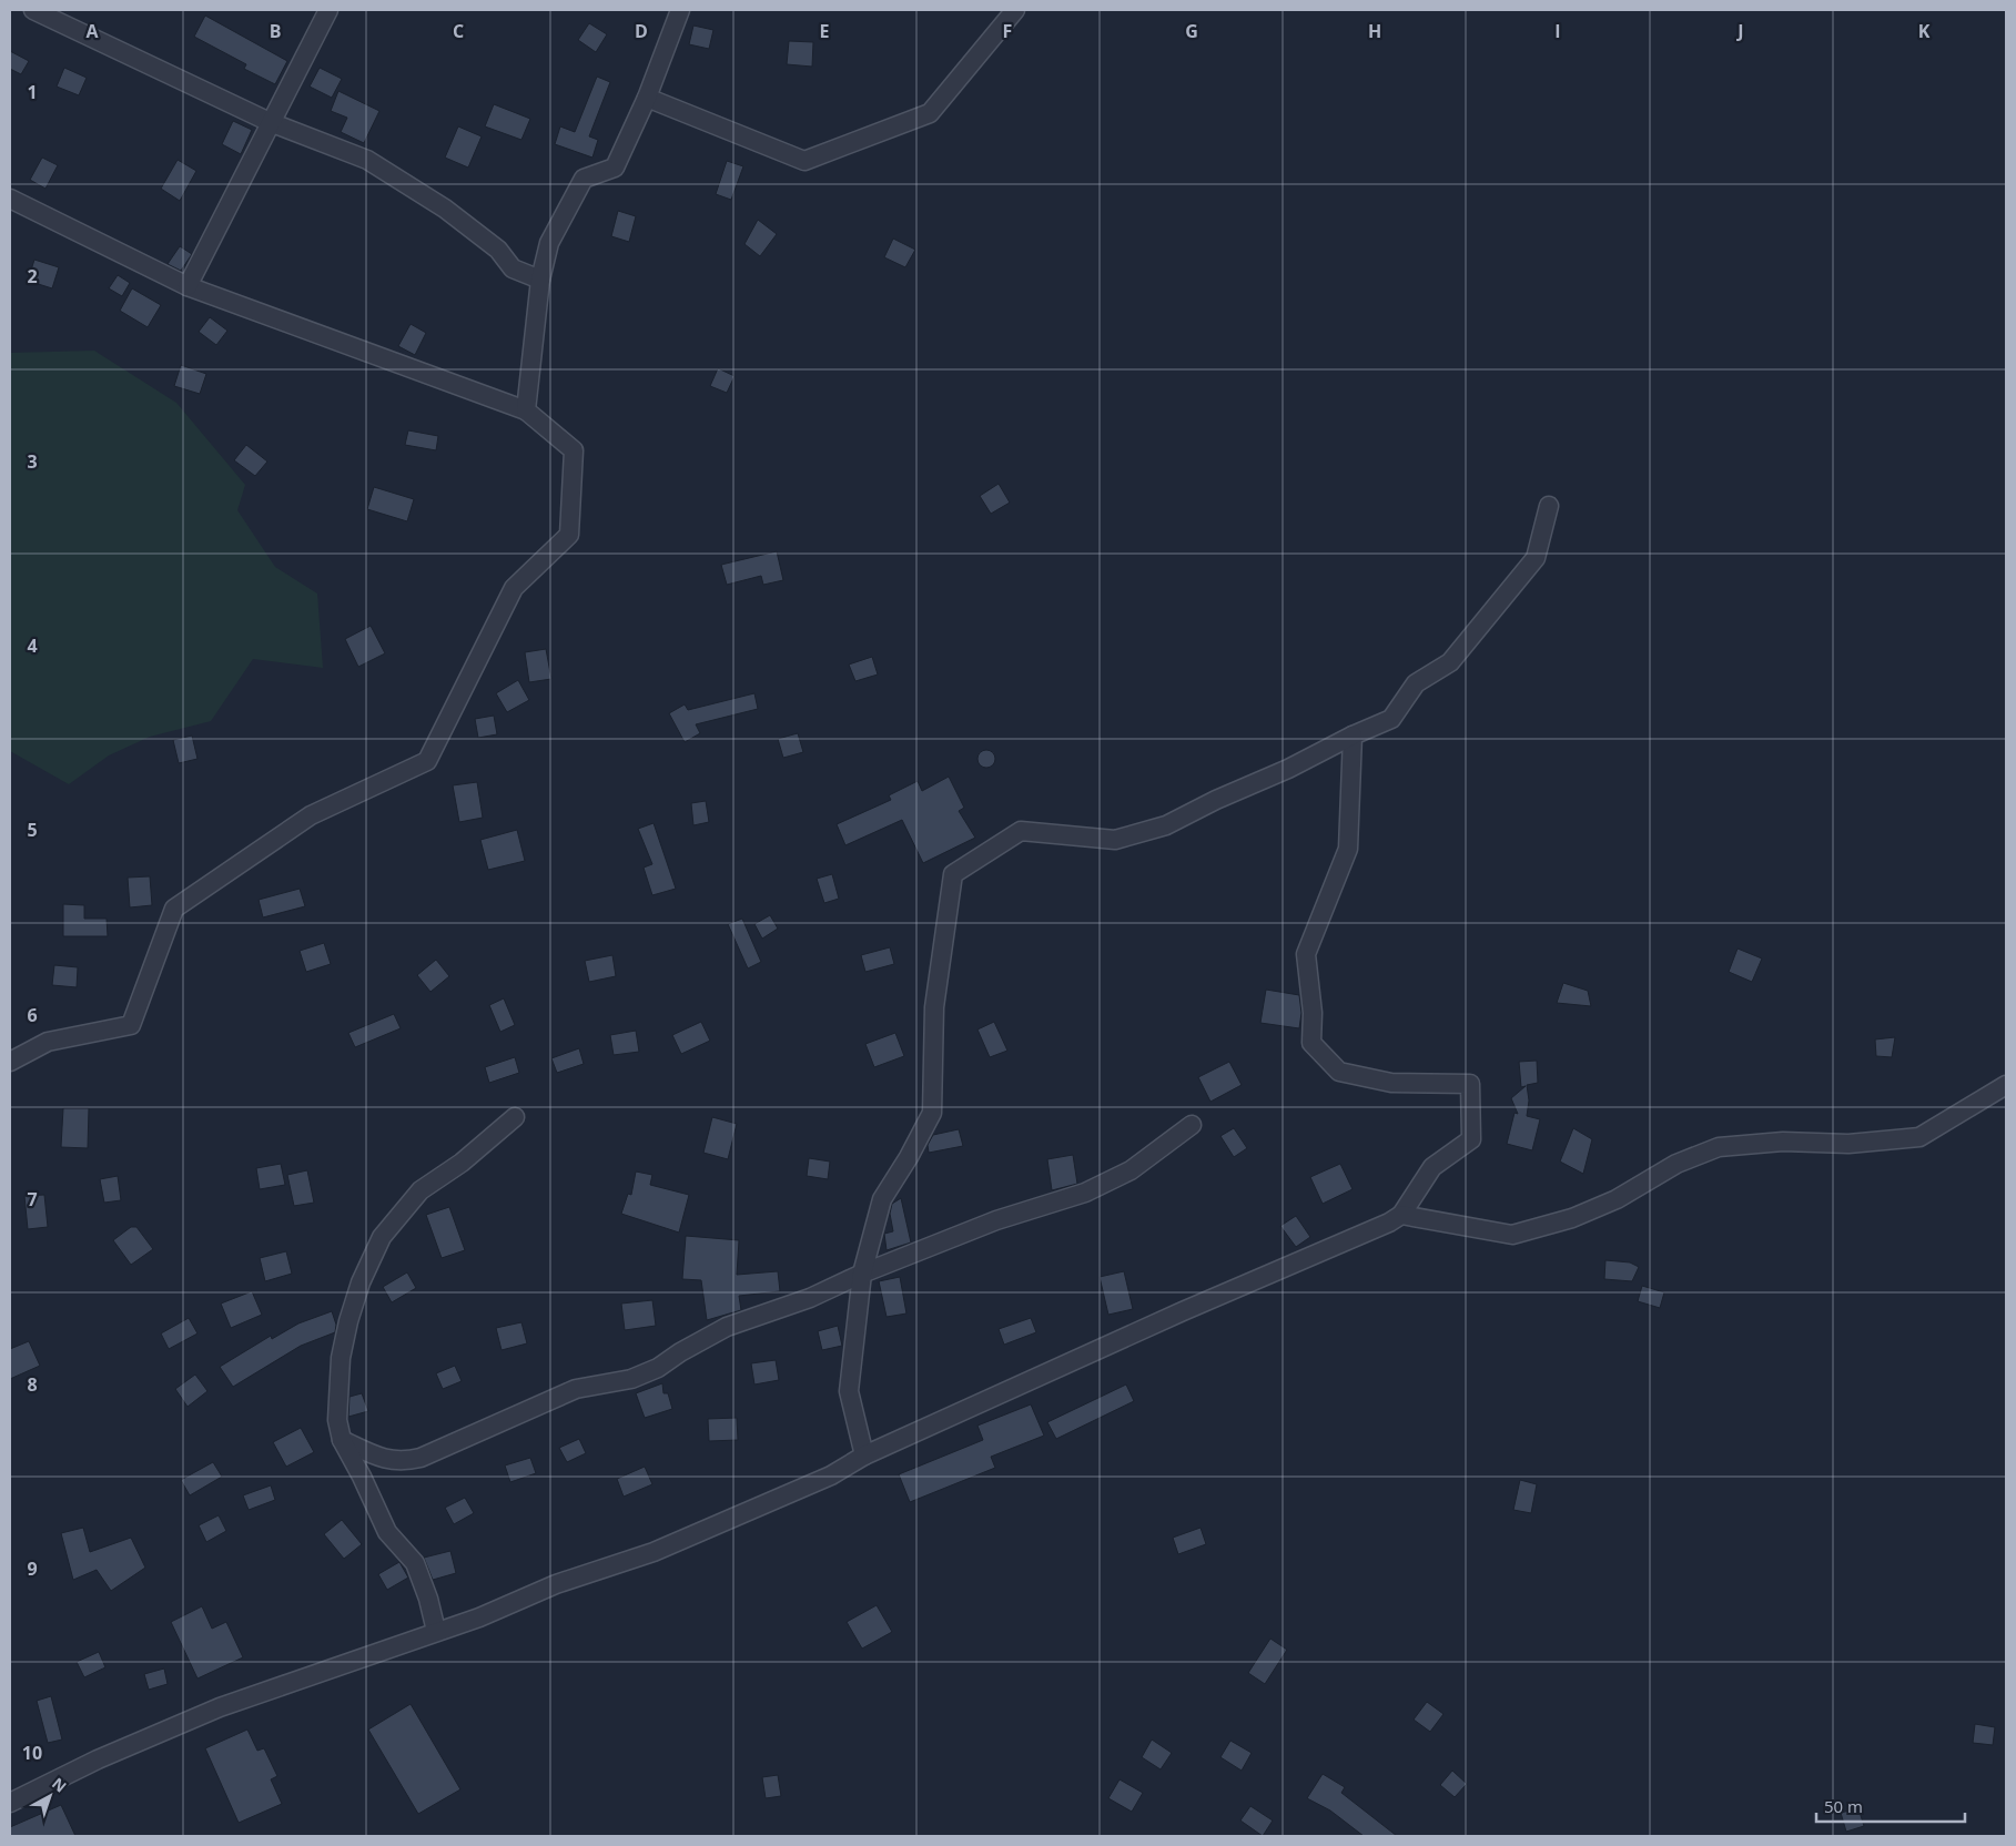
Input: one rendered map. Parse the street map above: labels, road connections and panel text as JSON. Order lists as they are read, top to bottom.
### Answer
{
  "scale_bar": "50 m",
  "north": "top right",
  "grid": {
    "columns": [
      "A",
      "B",
      "C",
      "D",
      "E",
      "F",
      "G",
      "H",
      "I",
      "J",
      "K"
    ],
    "rows": [
      "1",
      "2",
      "3",
      "4",
      "5",
      "6",
      "7",
      "8",
      "9",
      "10"
    ]
  }
}
